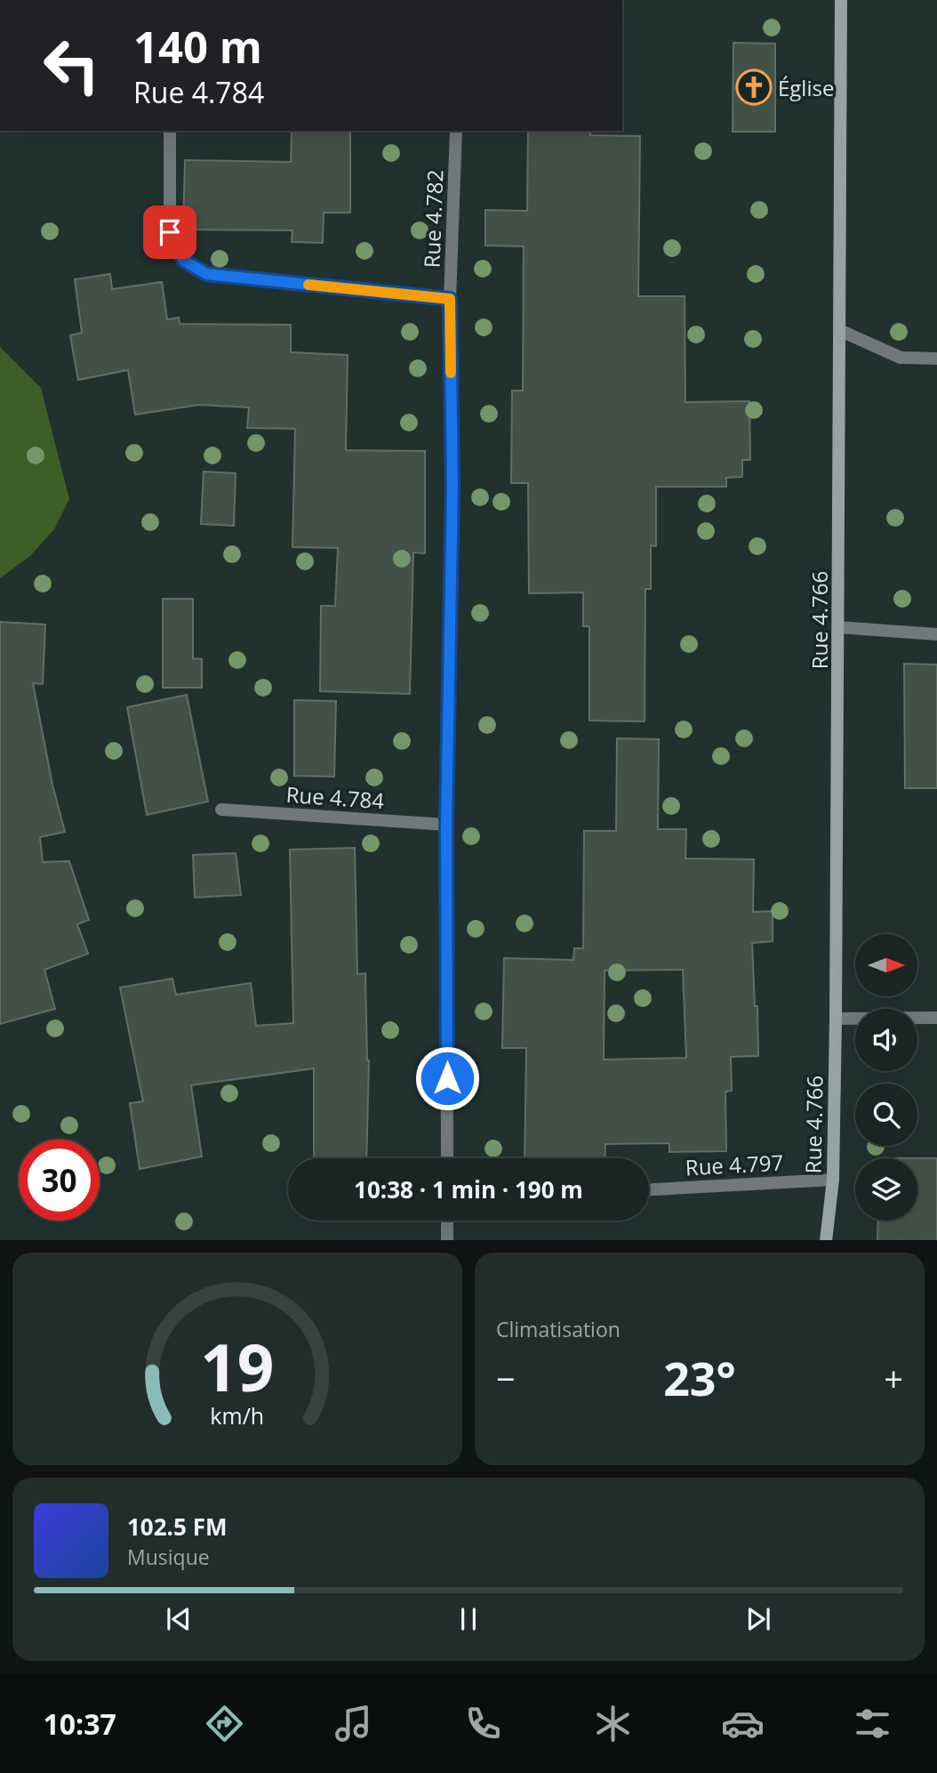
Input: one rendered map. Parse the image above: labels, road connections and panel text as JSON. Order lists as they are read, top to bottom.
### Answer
{
  "streets": {
    "street": [
      "Rue 4.782",
      "Rue 4.766",
      "Rue 4.784",
      "Rue 4.797"
    ]
  },
  "crossings": [
    ["Rue 4.782", "Rue 4.784"],
    ["Rue 4.766", "Rue 4.797"]
  ],
  "places": {
    "church": ["Église"]
  },
  "north": "right",
  "page": {
    "turn": ["140 m", "Rue 4.784"],
    "limit": "30",
    "trip": "10:38 · 1 min · 190 m",
    "tile": "Climatisation",
    "heat": ["−", "23°", "+"],
    "song": ["102.5 FM", "Musique"],
    "tabs": "10:37",
    "gauge": ["19", "km/h"]
  }
}
